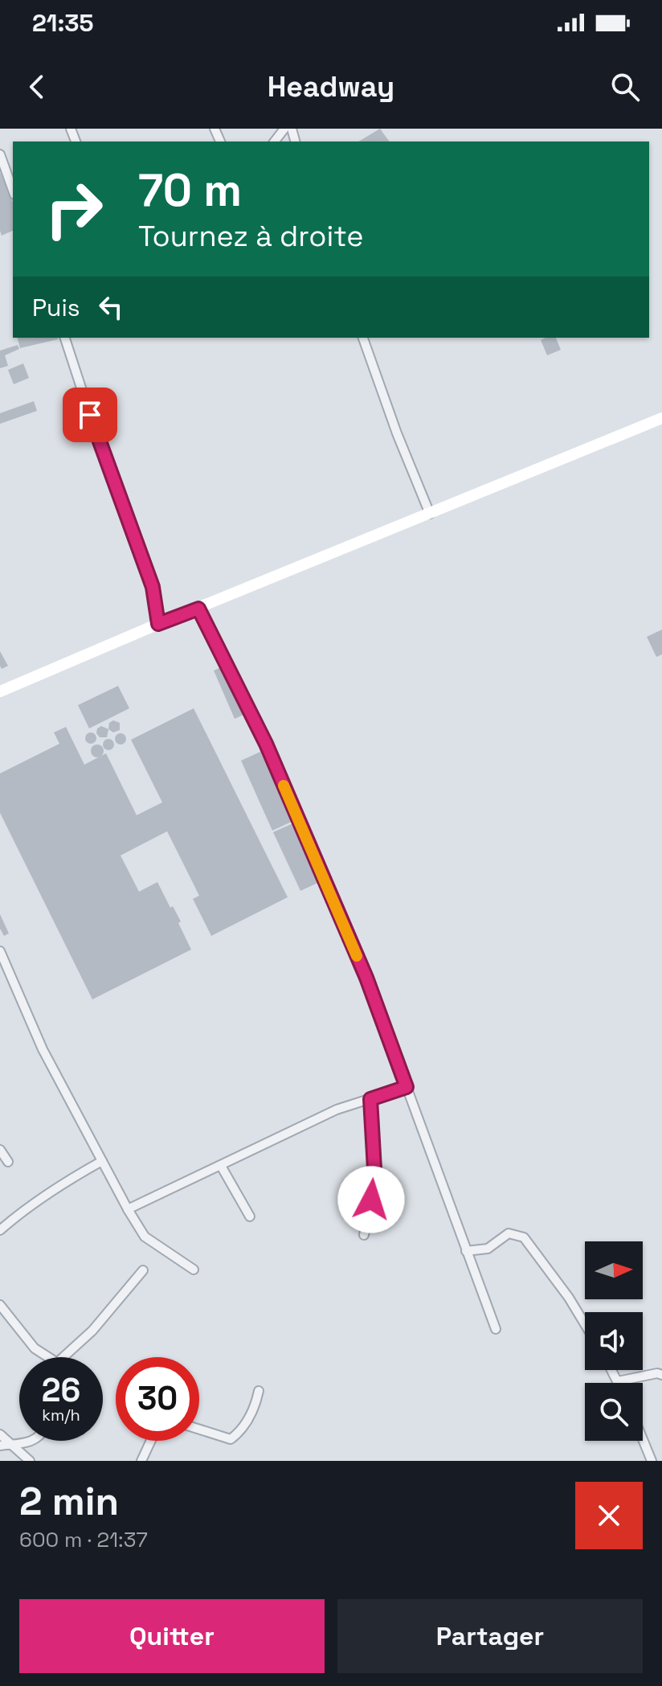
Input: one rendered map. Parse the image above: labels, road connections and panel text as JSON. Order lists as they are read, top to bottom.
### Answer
{
  "north": "right",
  "page": {
    "status": "21:35",
    "header": "Headway",
    "turn": ["70 m", "Tournez à droite"],
    "then": "Puis",
    "speed": "26 km/h",
    "limit": "30",
    "heading": ["2 min", "600 m · 21:37"],
    "buttons": ["Quitter", "Partager"]
  }
}
